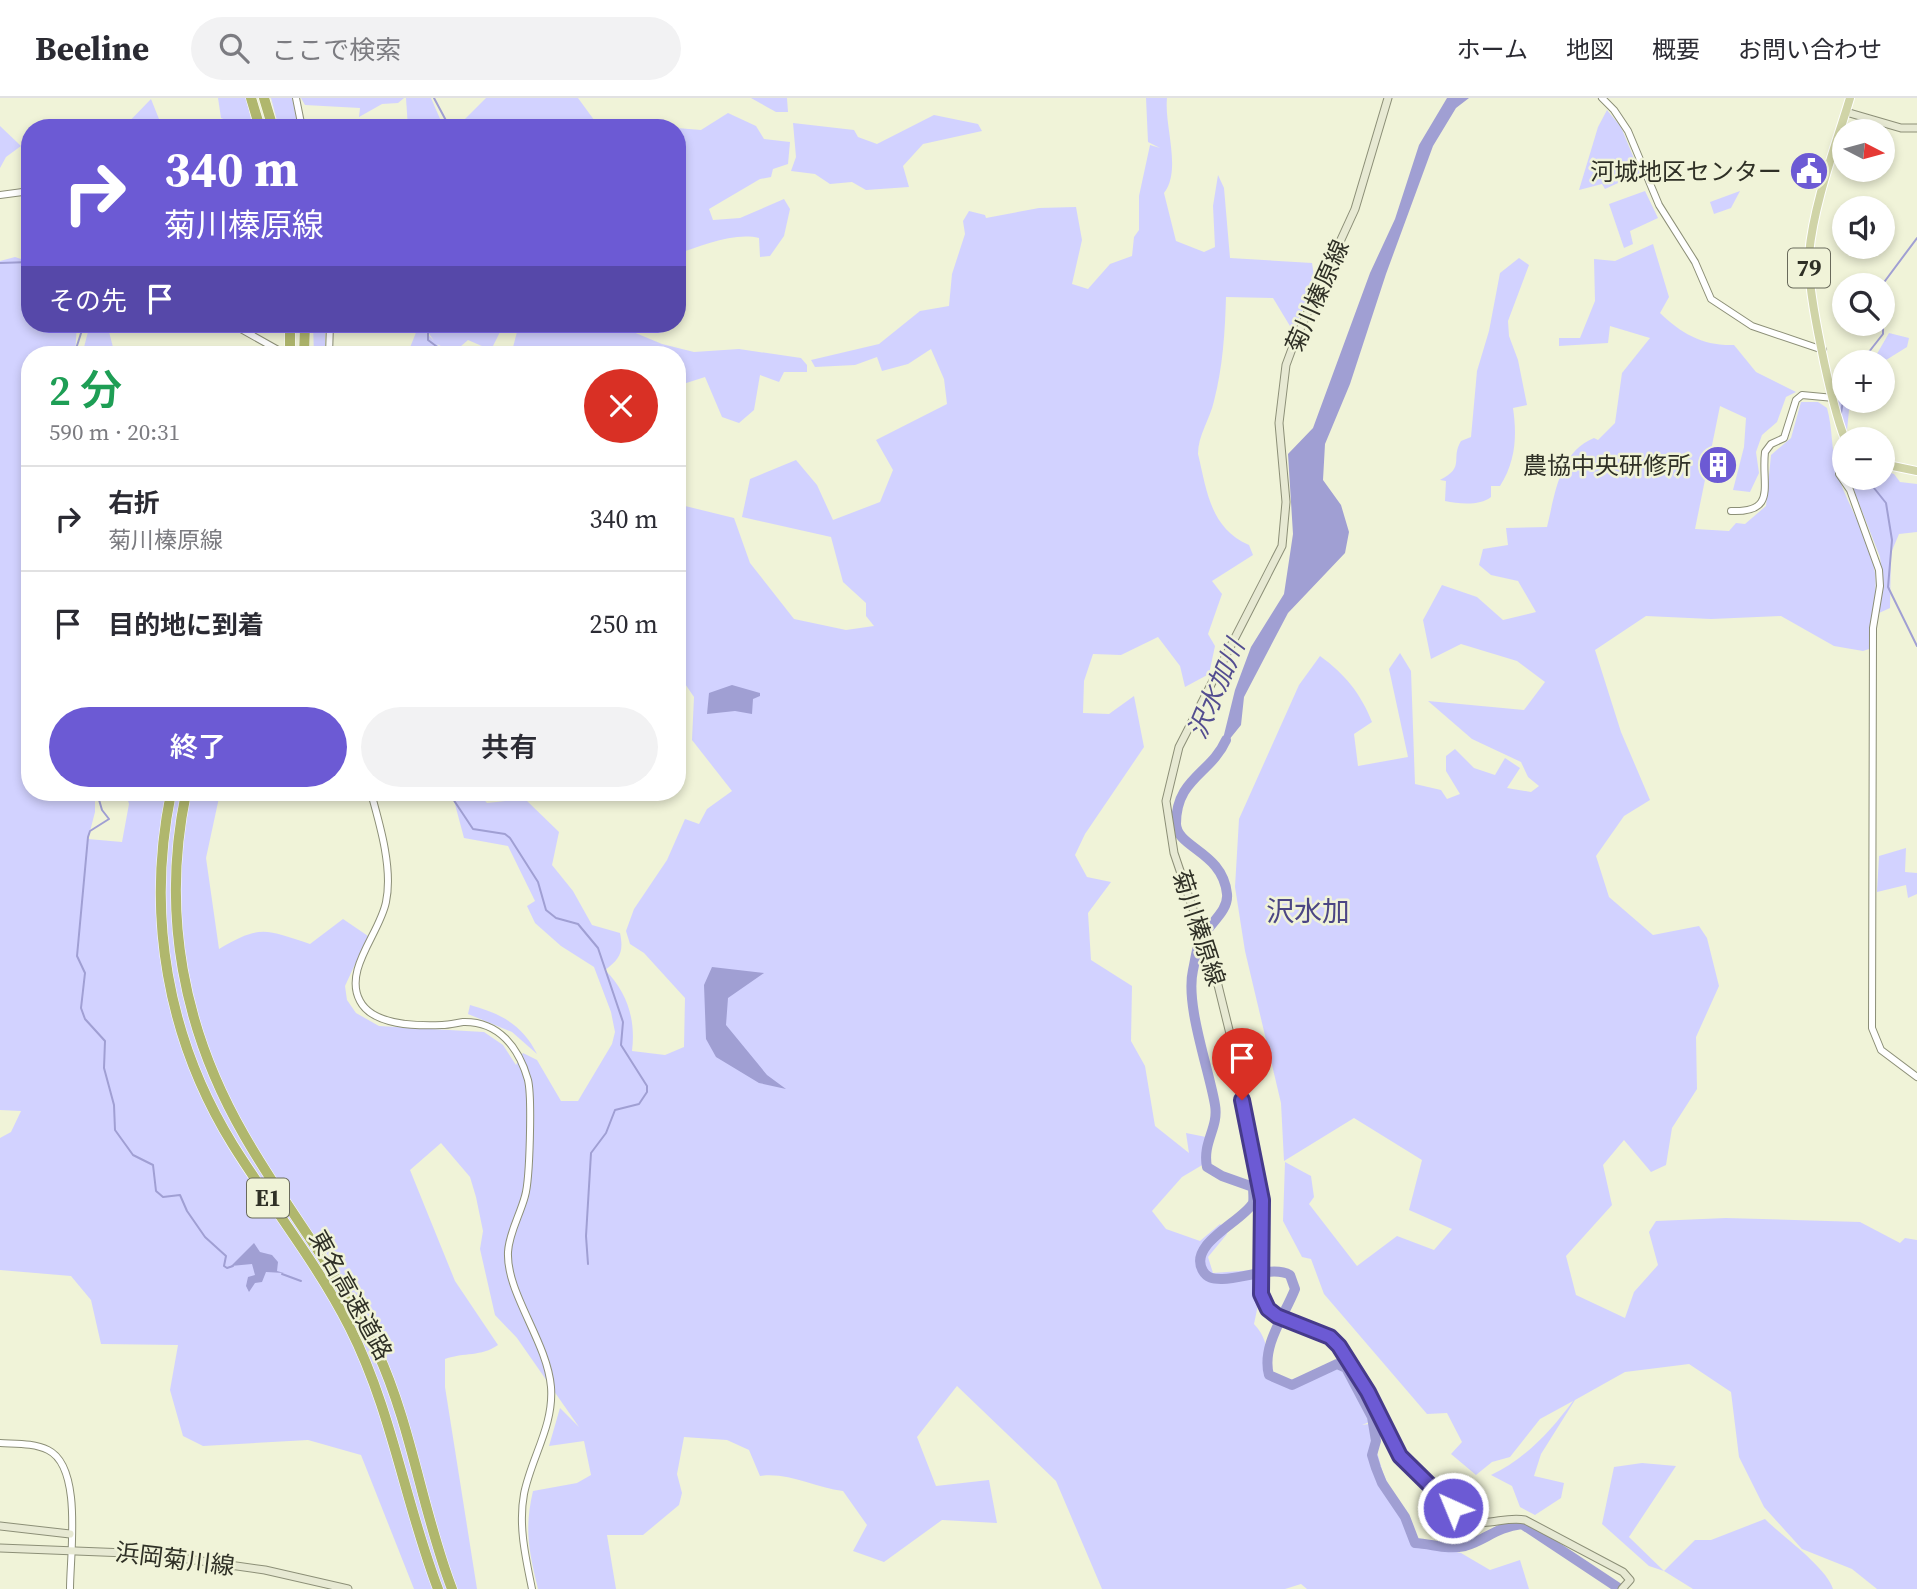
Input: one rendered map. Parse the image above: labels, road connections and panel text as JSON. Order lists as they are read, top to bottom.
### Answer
{
  "streets": {
    "highway": ["E1", "東名高速道路"],
    "main road": ["79", "菊川榛原線", "浜岡菊川線"]
  },
  "districts": ["沢水加"],
  "water": ["沢水加川"],
  "places": {
    "public building": ["河城地区センター"],
    "building": ["農協中央研修所"]
  },
  "north": "right",
  "page": {
    "header": "Beeline",
    "search": "ここで検索",
    "nav": [
      "ホーム",
      "地図",
      "概要",
      "お問い合わせ"
    ],
    "map_buttons": ["+", "−"],
    "turn": ["340 m", "菊川榛原線"],
    "then": "その先",
    "heading": ["2 分", "590 m · 20:31"],
    "list": [
      {
        "name": "右折",
        "note": "菊川榛原線",
        "value": "340 m"
      },
      {
        "name": "目的地に到着",
        "value": "250 m"
      }
    ],
    "buttons": ["終了", "共有"]
  }
}
